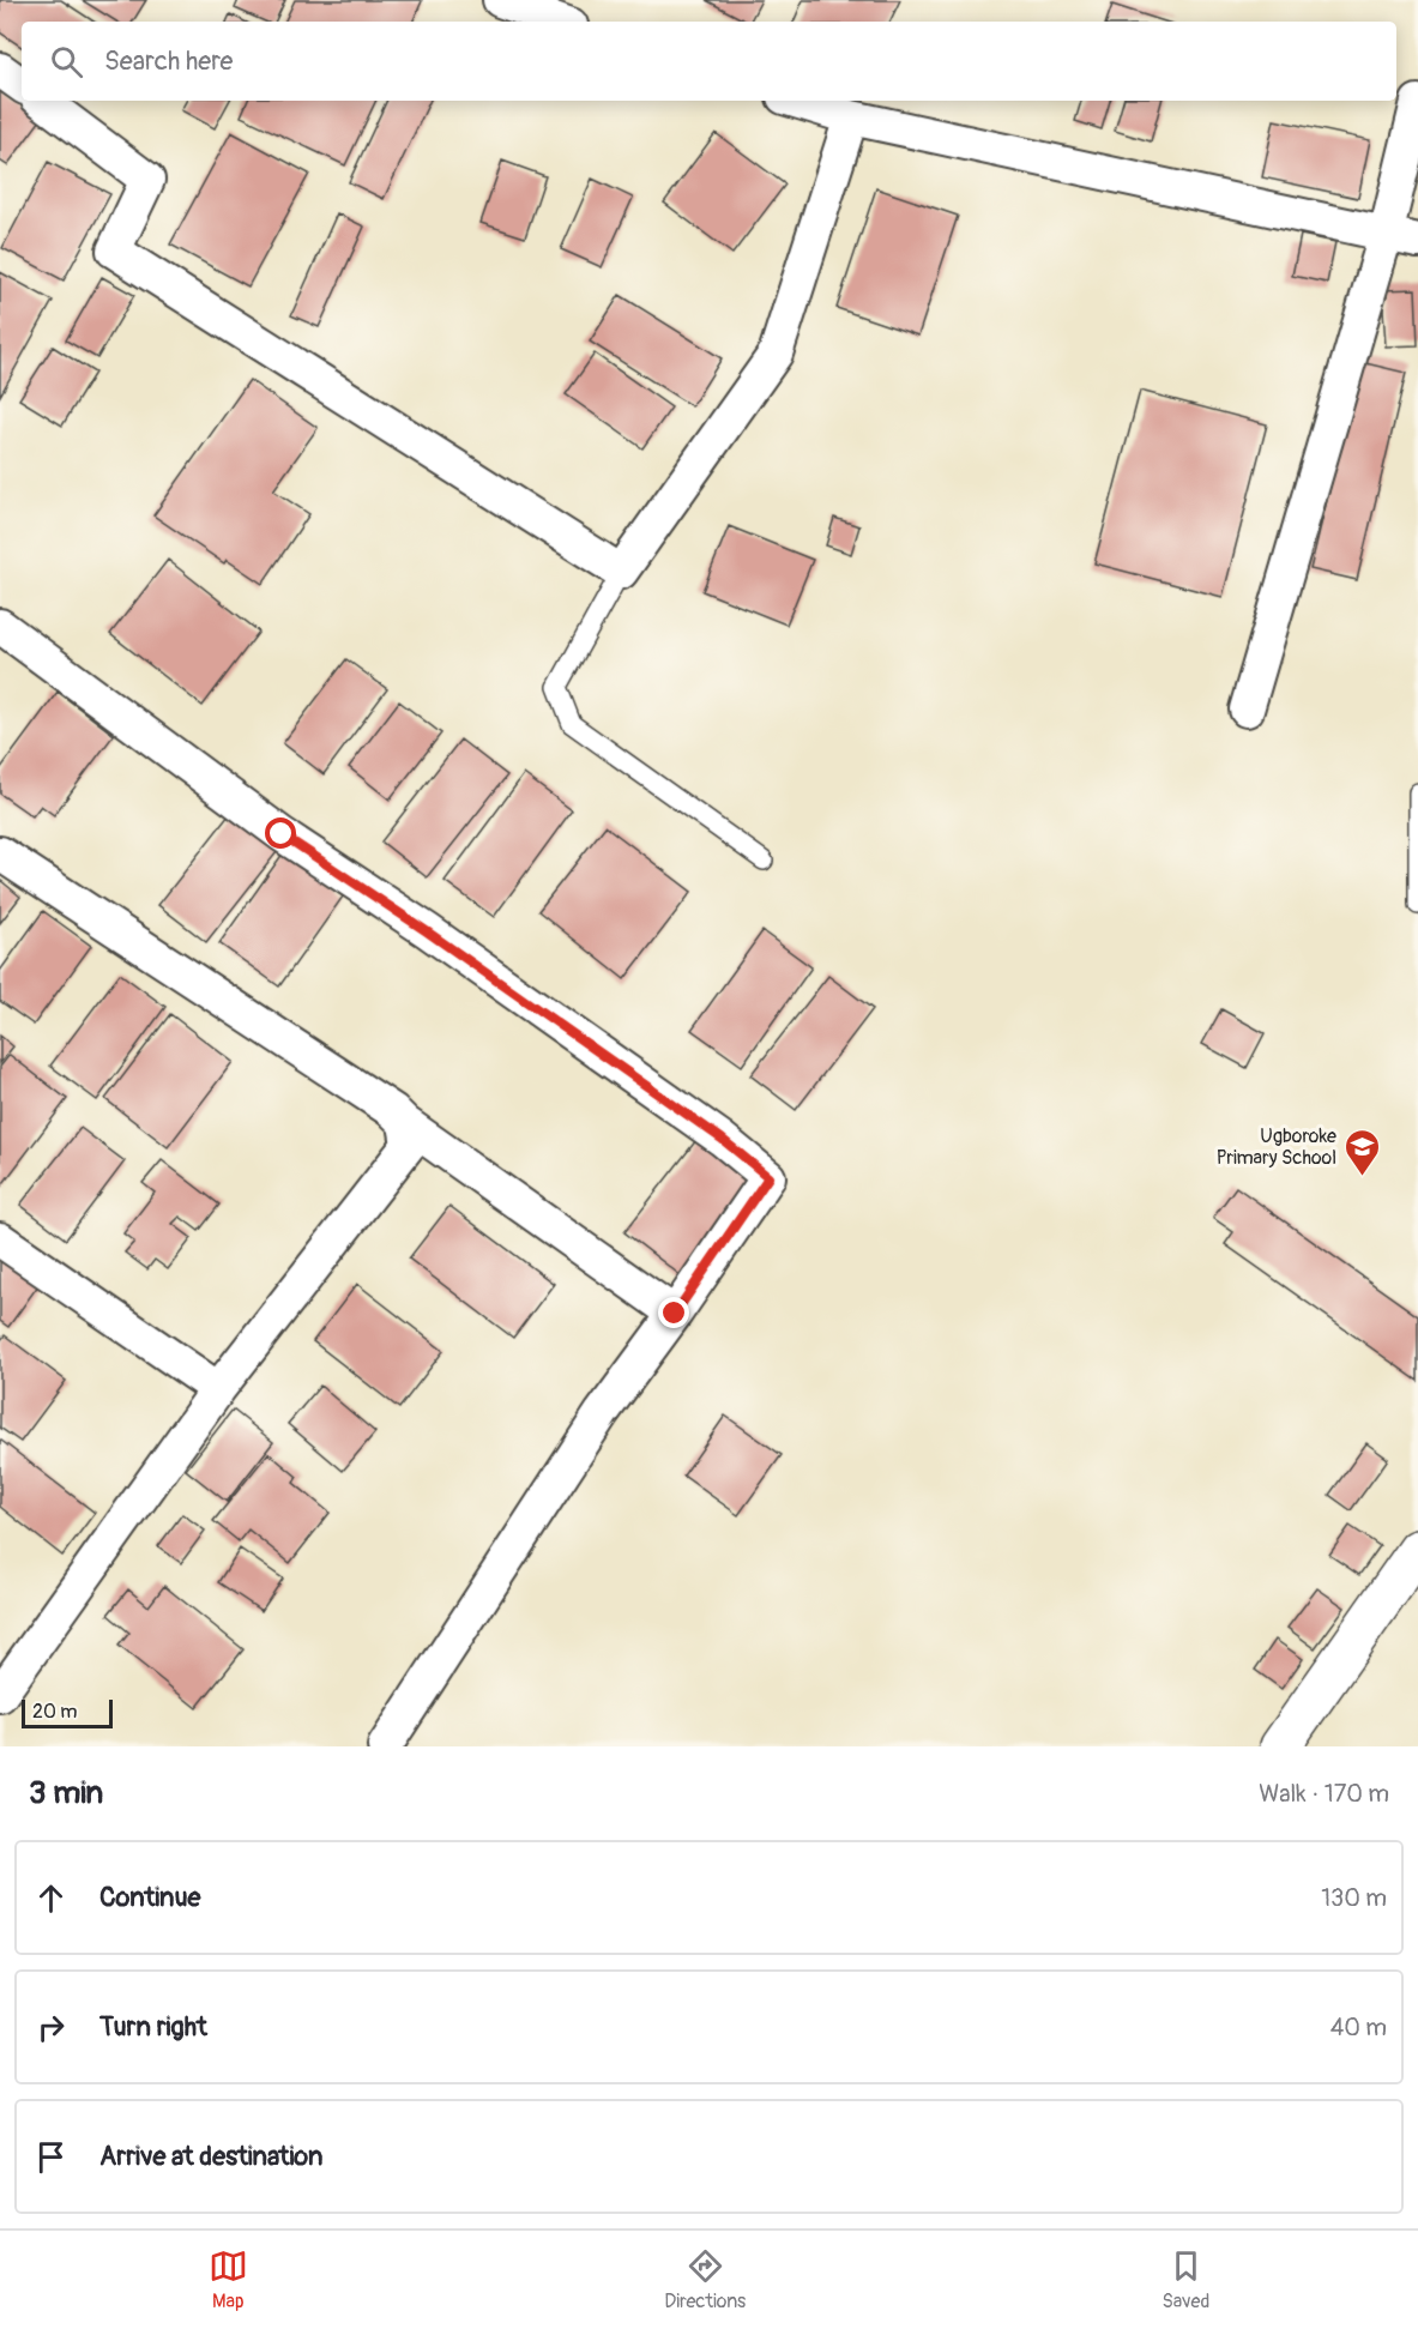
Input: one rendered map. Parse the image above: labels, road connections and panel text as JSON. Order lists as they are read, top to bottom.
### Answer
{
  "places": {
    "school or university": ["Ugboroke Primary School"]
  },
  "scale_bar": "20 m",
  "page": {
    "search": "Search here",
    "scale": "20 m",
    "heading": ["3 min", "Walk · 170 m"],
    "list": [
      ["Continue", "130 m"],
      ["Turn right", "40 m"],
      "Arrive at destination"
    ],
    "nav": ["Map", "Directions", "Saved"]
  }
}
